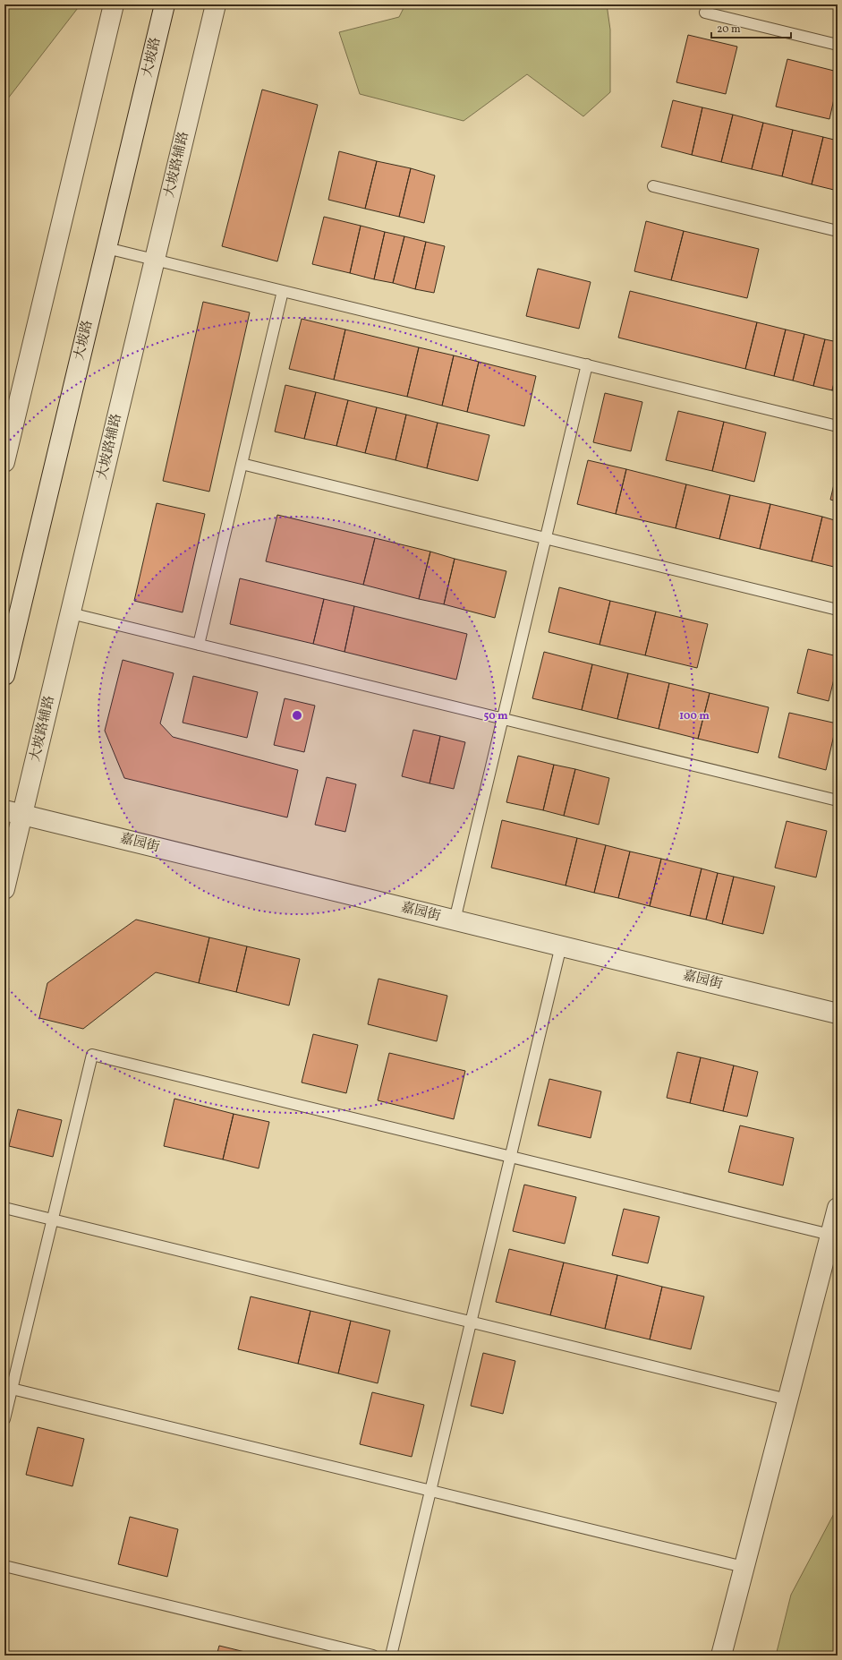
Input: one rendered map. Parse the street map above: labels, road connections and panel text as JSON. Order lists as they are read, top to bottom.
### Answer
{
  "streets": {
    "street": ["大坡路", "大坡路辅路", "嘉园街"]
  },
  "crossings": [
    ["大坡路辅路", "嘉园街"]
  ],
  "scale_bar": "20 m",
  "rings": ["50 m", "100 m"]
}
